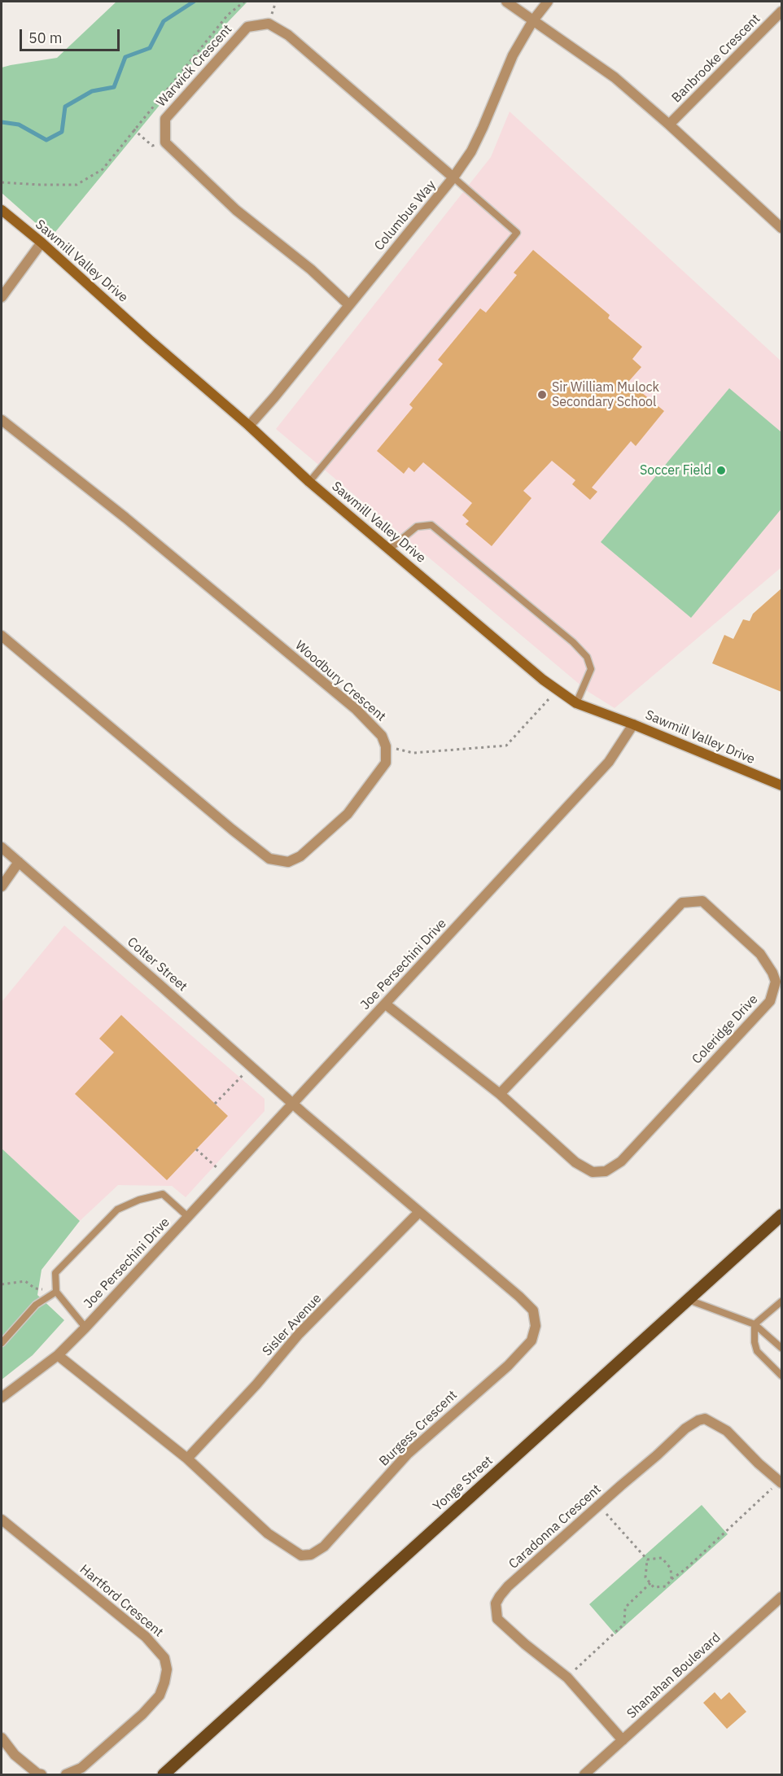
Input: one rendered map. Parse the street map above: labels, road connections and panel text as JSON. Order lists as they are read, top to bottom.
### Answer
{
  "streets": {
    "main road": ["Yonge Street"],
    "street": [
      "Banbrooke Crescent",
      "Warwick Crescent",
      "Columbus Way",
      "Sawmill Valley Drive",
      "Woodbury Crescent",
      "Colter Street",
      "Joe Persechini Drive",
      "Coleridge Drive",
      "Sisler Avenue",
      "Burgess Crescent",
      "Caradonna Crescent",
      "Hartford Crescent",
      "Shanahan Boulevard"
    ]
  },
  "crossings": [
    ["Warwick Crescent", "Columbus Way"],
    ["Columbus Way", "Sawmill Valley Drive"],
    ["Sawmill Valley Drive", "Joe Persechini Drive"],
    ["Colter Street", "Joe Persechini Drive"],
    ["Colter Street", "Burgess Crescent"],
    ["Joe Persechini Drive", "Coleridge Drive"],
    ["Joe Persechini Drive", "Burgess Crescent"],
    ["Sisler Avenue", "Burgess Crescent"],
    ["Caradonna Crescent", "Shanahan Boulevard"]
  ],
  "places": ["Sir William Mulock Secondary School", "Soccer Field"],
  "scale_bar": "50 m"
}
